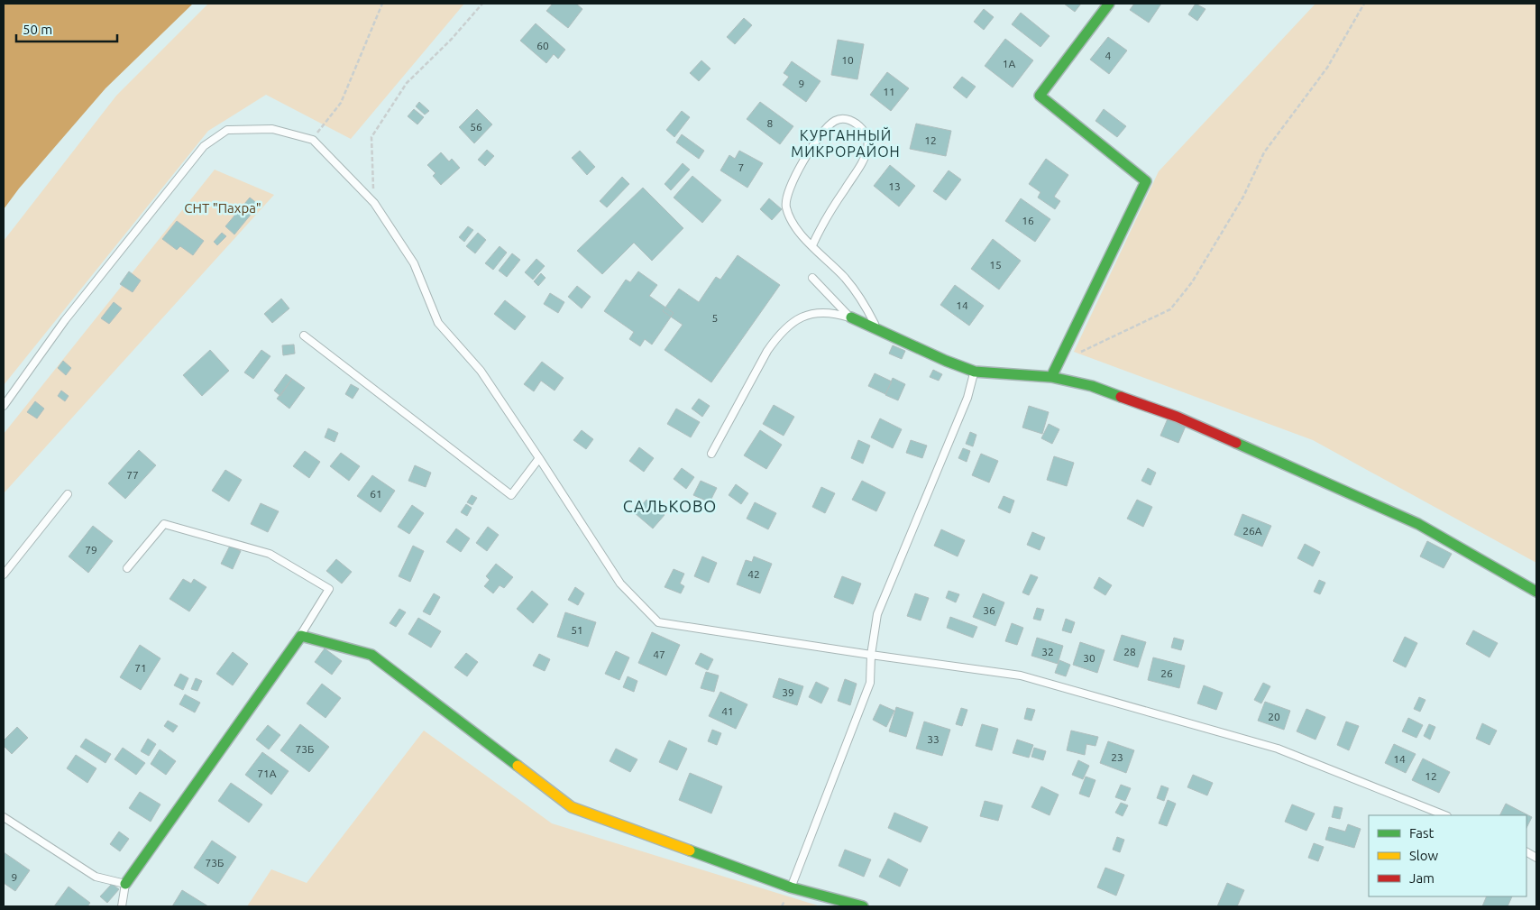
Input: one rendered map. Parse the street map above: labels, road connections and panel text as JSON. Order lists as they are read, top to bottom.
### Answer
{
  "districts": ["КУРГАННЫЙ МИКРОРАЙОН", "САЛЬКОВО"],
  "parks": ["СНТ \"Пахра\""],
  "house_numbers": [
    "60",
    "4",
    "10",
    "1А",
    "9",
    "11",
    "8",
    "56",
    "12",
    "7",
    "13",
    "16",
    "15",
    "14",
    "5",
    "77",
    "61",
    "26А",
    "79",
    "42",
    "36",
    "51",
    "32",
    "28",
    "47",
    "30",
    "71",
    "26",
    "39",
    "41",
    "20",
    "33",
    "73Б",
    "23",
    "14",
    "71А",
    "12",
    "73Б",
    "9"
  ],
  "legend": ["Fast", "Slow", "Jam"],
  "scale_bar": "50 m"
}
